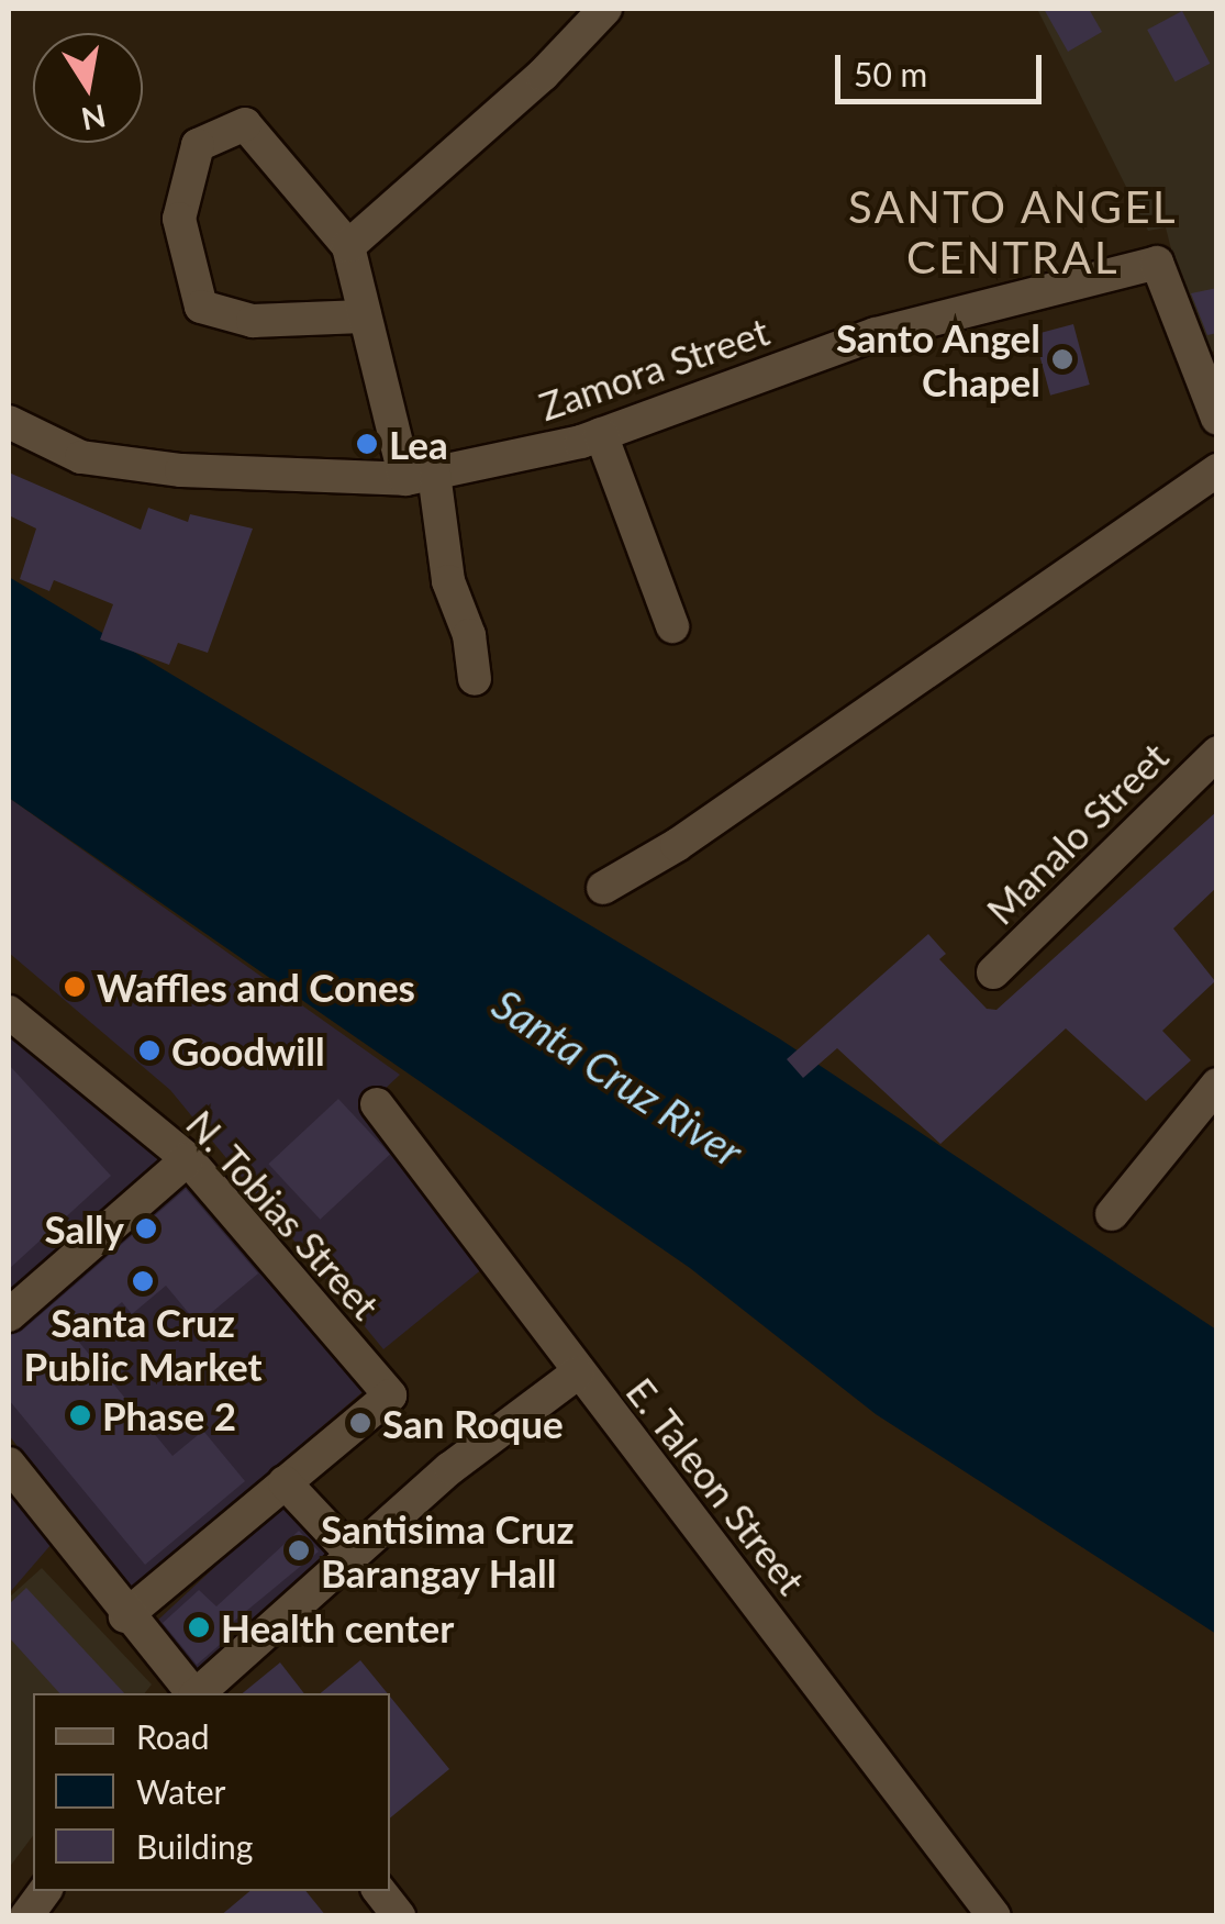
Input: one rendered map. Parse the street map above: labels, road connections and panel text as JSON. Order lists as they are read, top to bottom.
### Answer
{
  "streets": {
    "street": [
      "Zamora Street",
      "Manalo Street",
      "N. Tobias Street",
      "E. Taleon Street"
    ]
  },
  "districts": ["SANTO ANGEL CENTRAL"],
  "water": ["Santa Cruz River"],
  "places": [
    "Santo Angel Chapel",
    "Lea",
    "Waffles and Cones",
    "Goodwill",
    "Sally",
    "Santa Cruz Public Market",
    "Phase 2",
    "San Roque",
    "Santisima Cruz Barangay Hall",
    "Health center"
  ],
  "legend": ["Road", "Water", "Building"],
  "scale_bar": "50 m",
  "north": "bottom"
}
